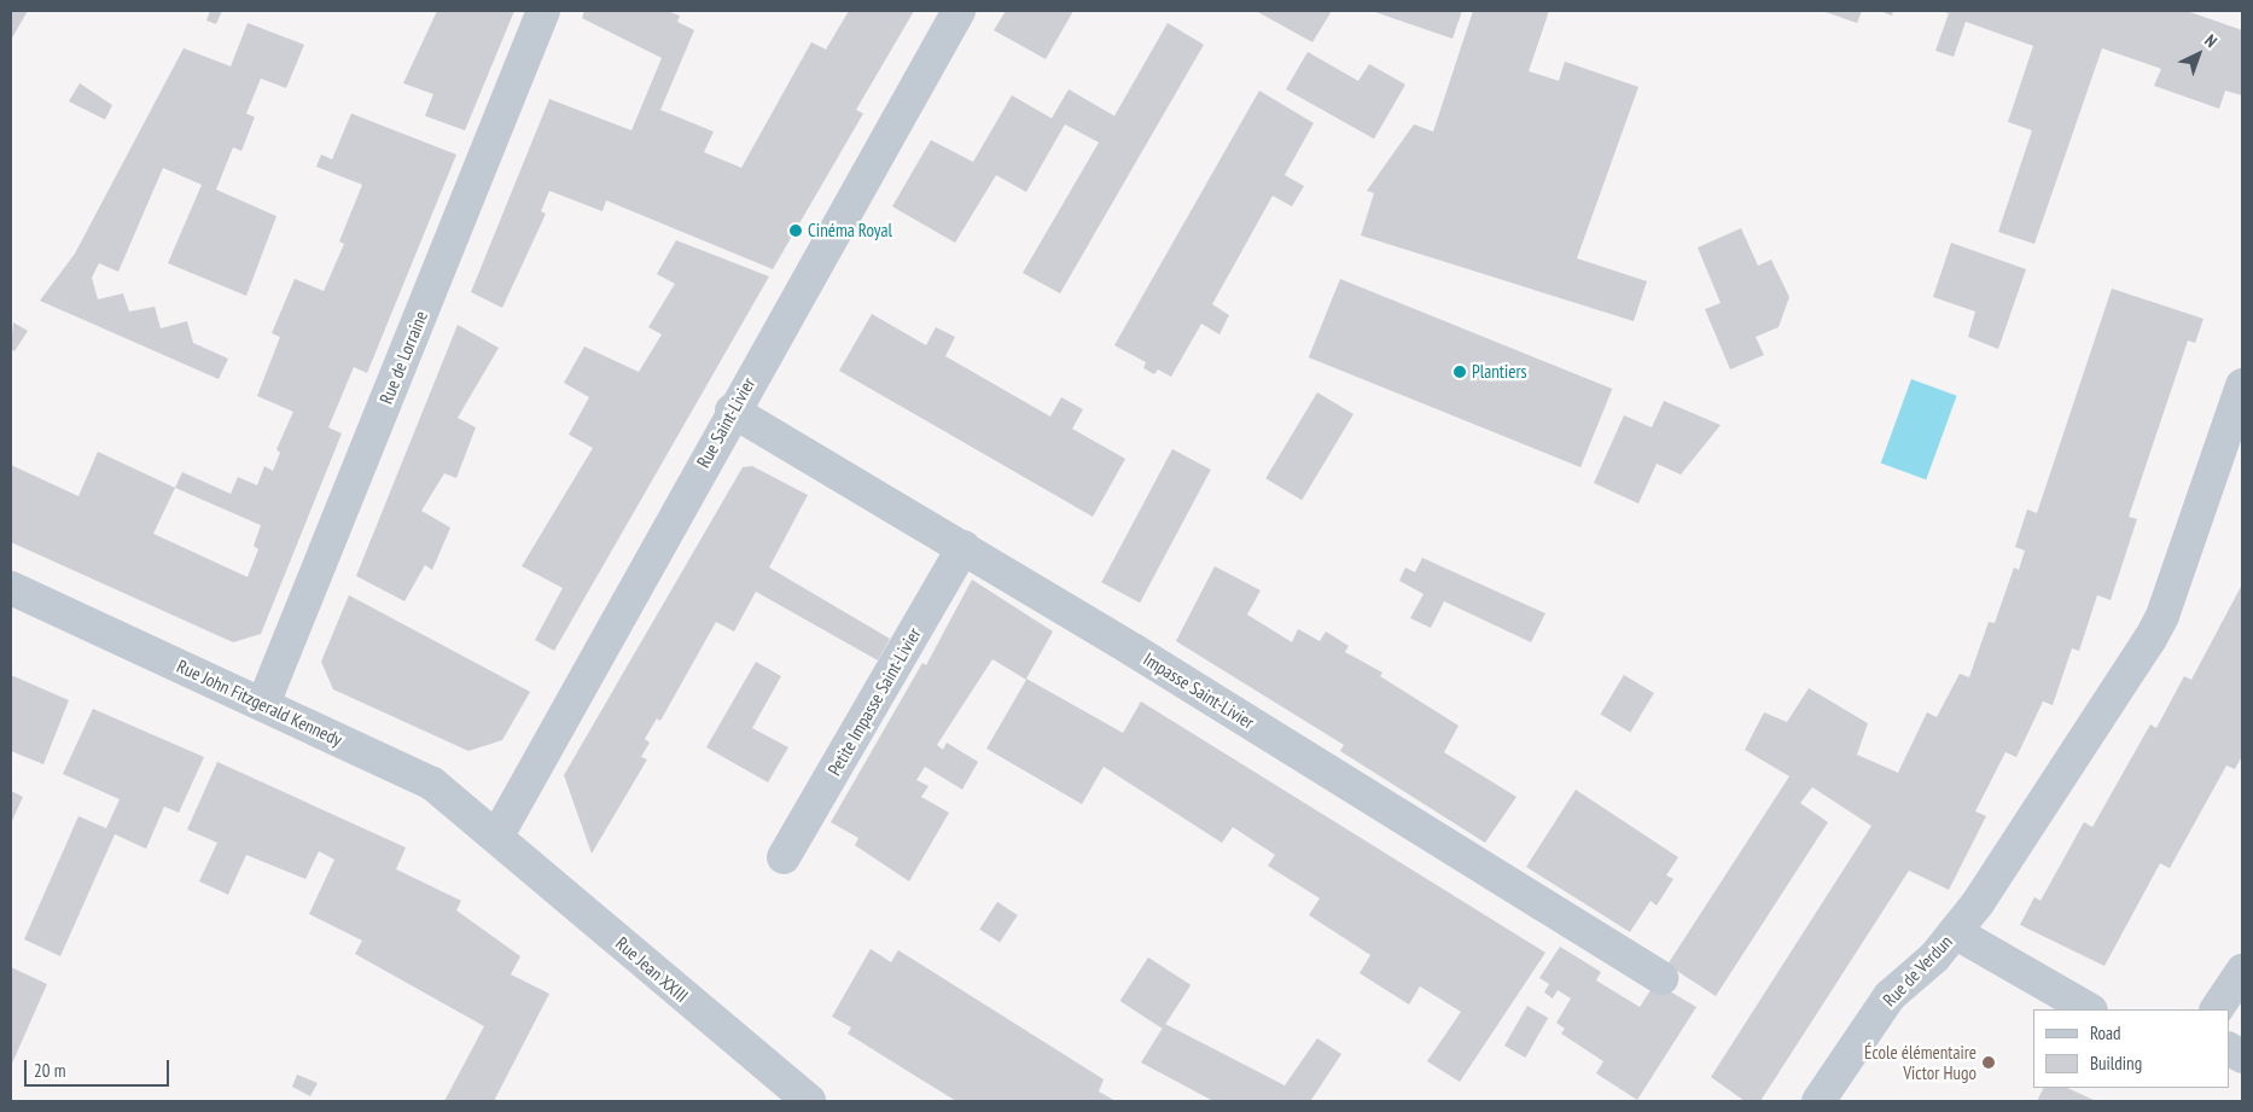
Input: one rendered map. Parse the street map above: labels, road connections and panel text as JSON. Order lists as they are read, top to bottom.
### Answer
{
  "streets": {
    "street": [
      "Rue de Lorraine",
      "Rue Saint-Livier",
      "Impasse Saint-Livier",
      "Petite Impasse Saint-Livier",
      "Rue John Fitzgerald Kennedy",
      "Rue Jean XXIII",
      "Rue de Verdun"
    ]
  },
  "crossings": [
    ["Rue de Lorraine", "Rue John Fitzgerald Kennedy"],
    ["Rue Saint-Livier", "Impasse Saint-Livier"],
    ["Rue Saint-Livier", "Rue John Fitzgerald Kennedy"],
    ["Rue Saint-Livier", "Rue Jean XXIII"],
    ["Impasse Saint-Livier", "Petite Impasse Saint-Livier"],
    ["Rue John Fitzgerald Kennedy", "Rue Jean XXIII"]
  ],
  "places": ["Cinéma Royal", "Plantiers", "École élémentaire Victor Hugo"],
  "legend": ["Road", "Building"],
  "scale_bar": "20 m",
  "north": "top right"
}
